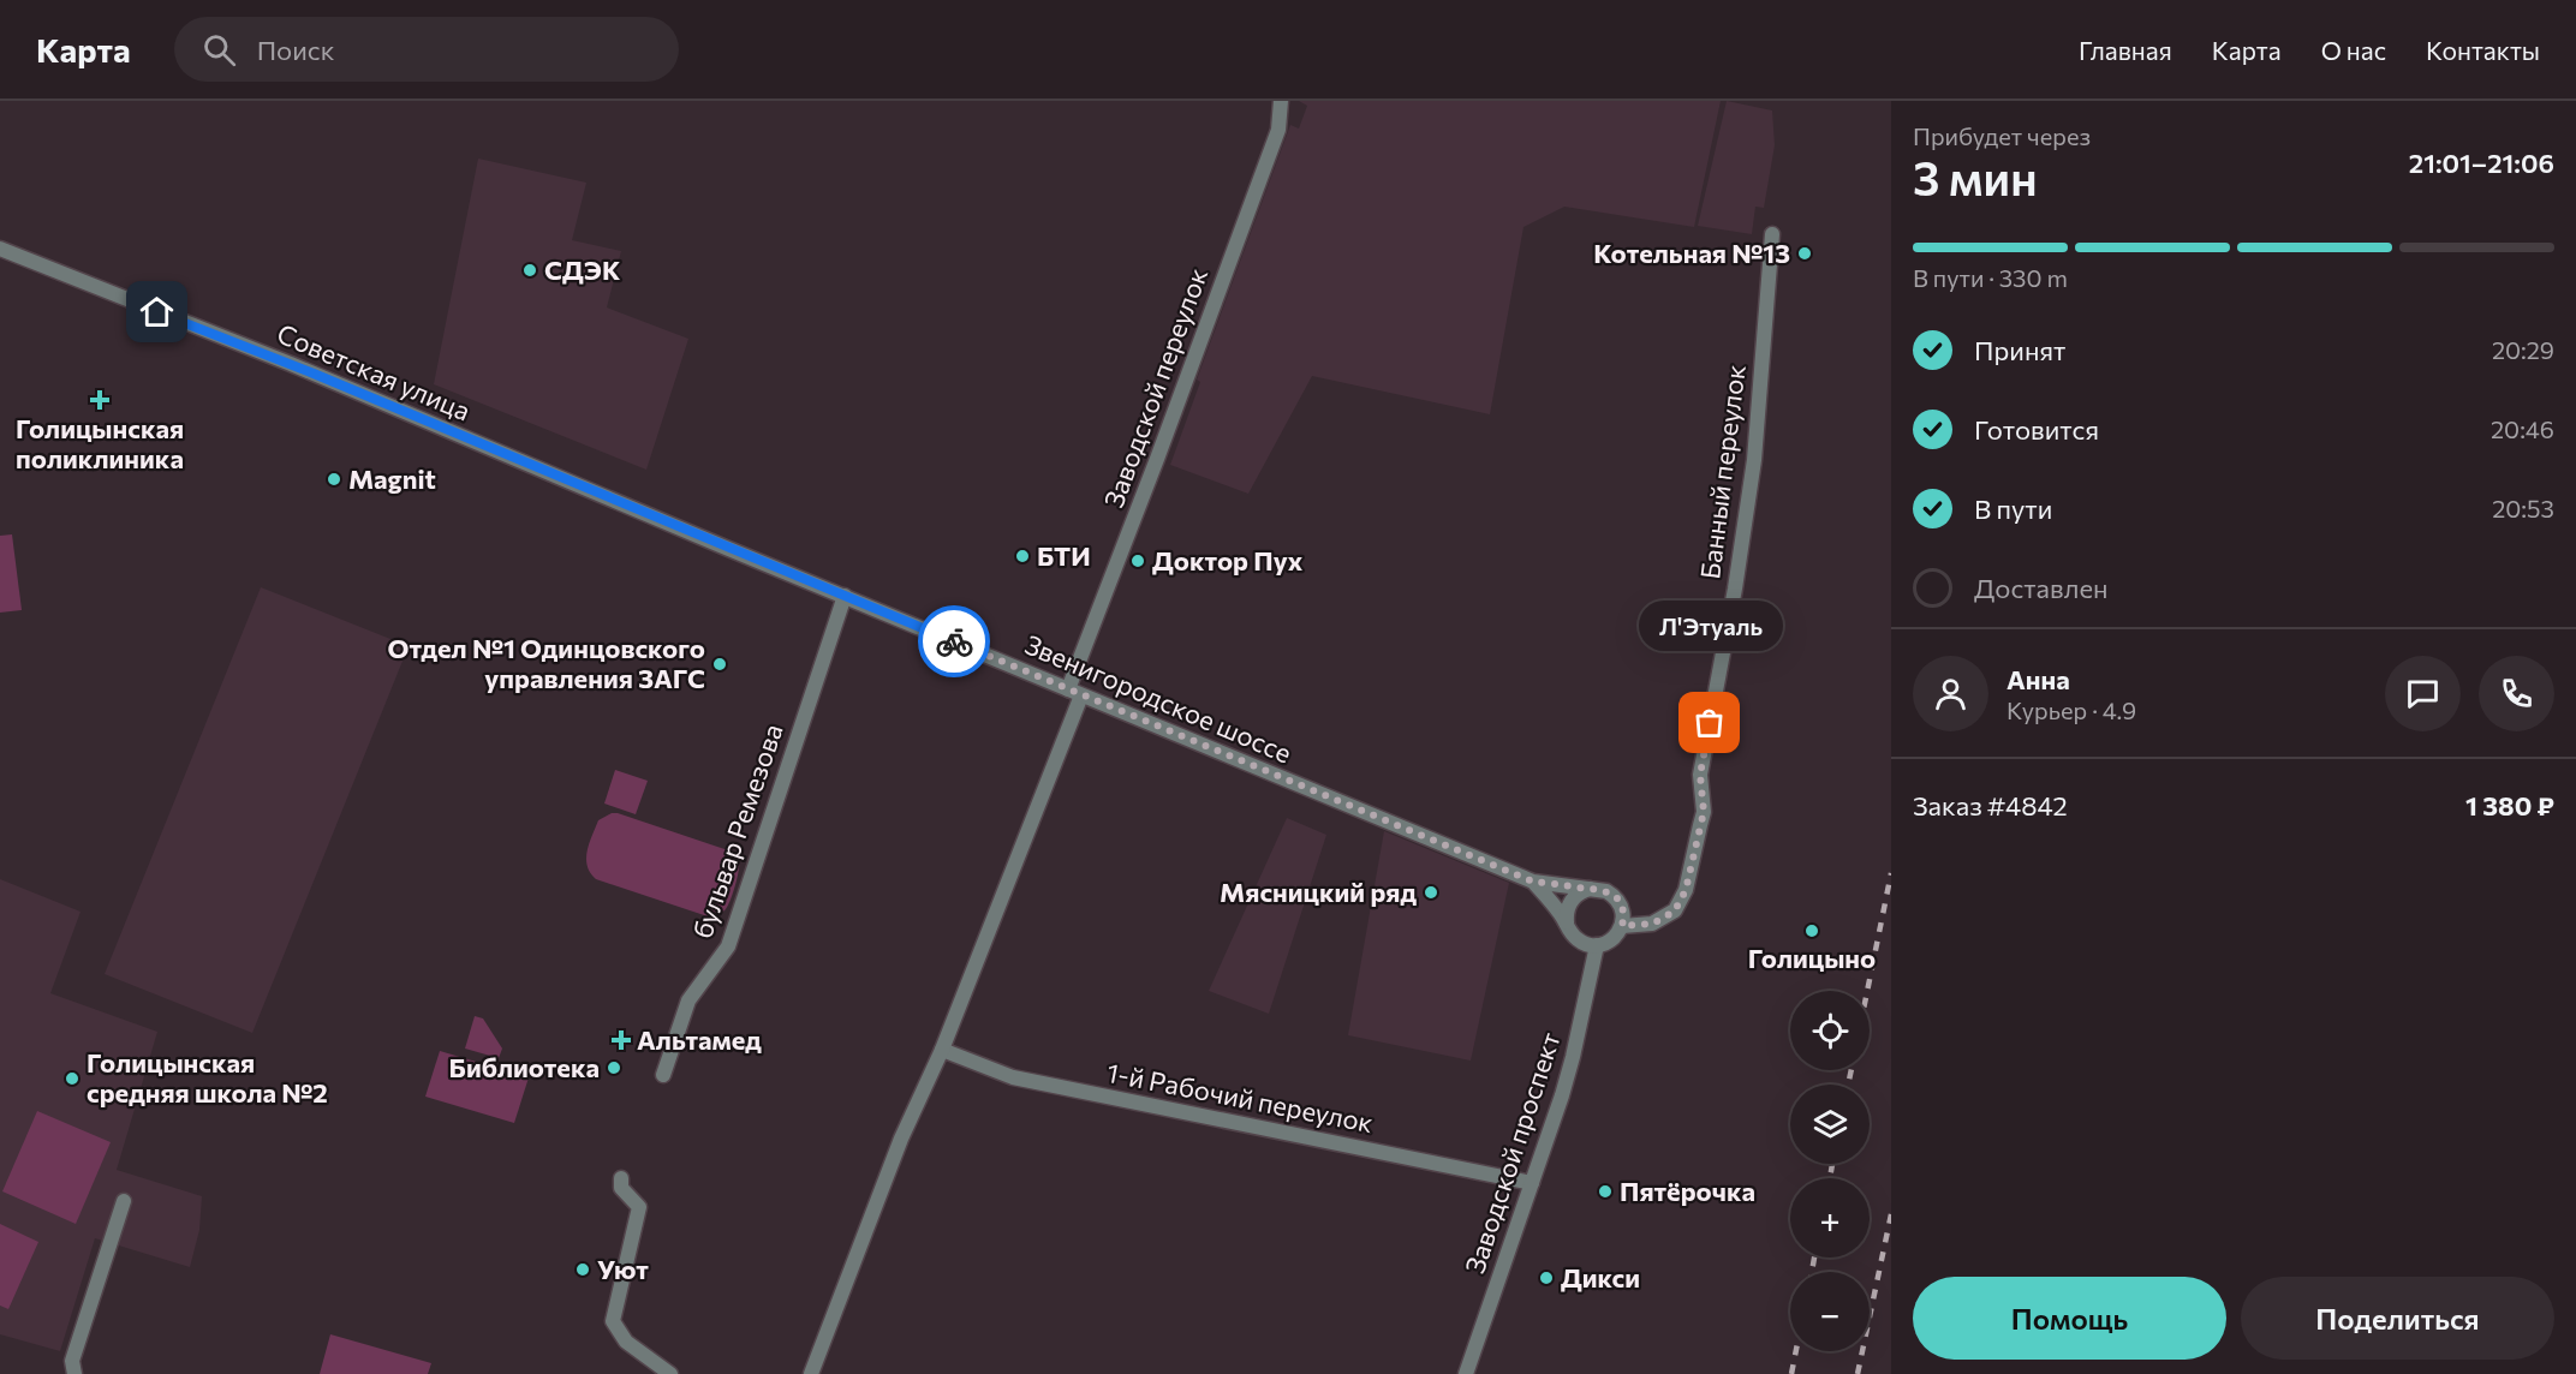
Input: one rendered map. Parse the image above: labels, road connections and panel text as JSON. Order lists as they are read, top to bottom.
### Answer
{
  "streets": {
    "street": [
      "Советская улица",
      "Заводской переулок",
      "Банный переулок",
      "Звенигородское шоссе",
      "бульвар Ремезова",
      "1-й Рабочий переулок",
      "Заводской проспект"
    ]
  },
  "crossings": [
    ["Советская улица", "Звенигородское шоссе"],
    ["Заводской переулок", "Звенигородское шоссе"],
    ["Банный переулок", "Заводской проспект"],
    ["Звенигородское шоссе", "бульвар Ремезова"],
    ["1-й Рабочий переулок", "Заводской проспект"]
  ],
  "places": {
    "other": [
      "Котельная №13",
      "СДЭК",
      "Magnit",
      "БТИ",
      "Доктор Пух",
      "Отдел №1 Одинцовского управления ЗАГС",
      "Л'Этуаль",
      "Мясницкий ряд",
      "Голицыно",
      "Библиотека",
      "Голицынская средняя школа №2",
      "Пятёрочка",
      "Уют",
      "Дикси"
    ],
    "health": ["Голицынская поликлиника", "Альтамед"]
  },
  "page": {
    "header": "Карта",
    "search": "Поиск",
    "nav": [
      "Главная",
      "Карта",
      "О нас",
      "Контакты"
    ],
    "heading": ["3 мин", "Прибудет через", "21:01–21:06"],
    "panel": [
      "Анна",
      "Курьер · 4.9",
      "Заказ #4842",
      "1 380 ₽"
    ],
    "bar": "В пути · 330 m",
    "list": [
      ["Принят", "20:29"],
      ["Готовится", "20:46"],
      ["В пути", "20:53"],
      "Доставлен"
    ],
    "bubble": "Л'Этуаль",
    "map_buttons": ["+", "−"],
    "buttons": ["Помощь", "Поделиться"]
  }
}
